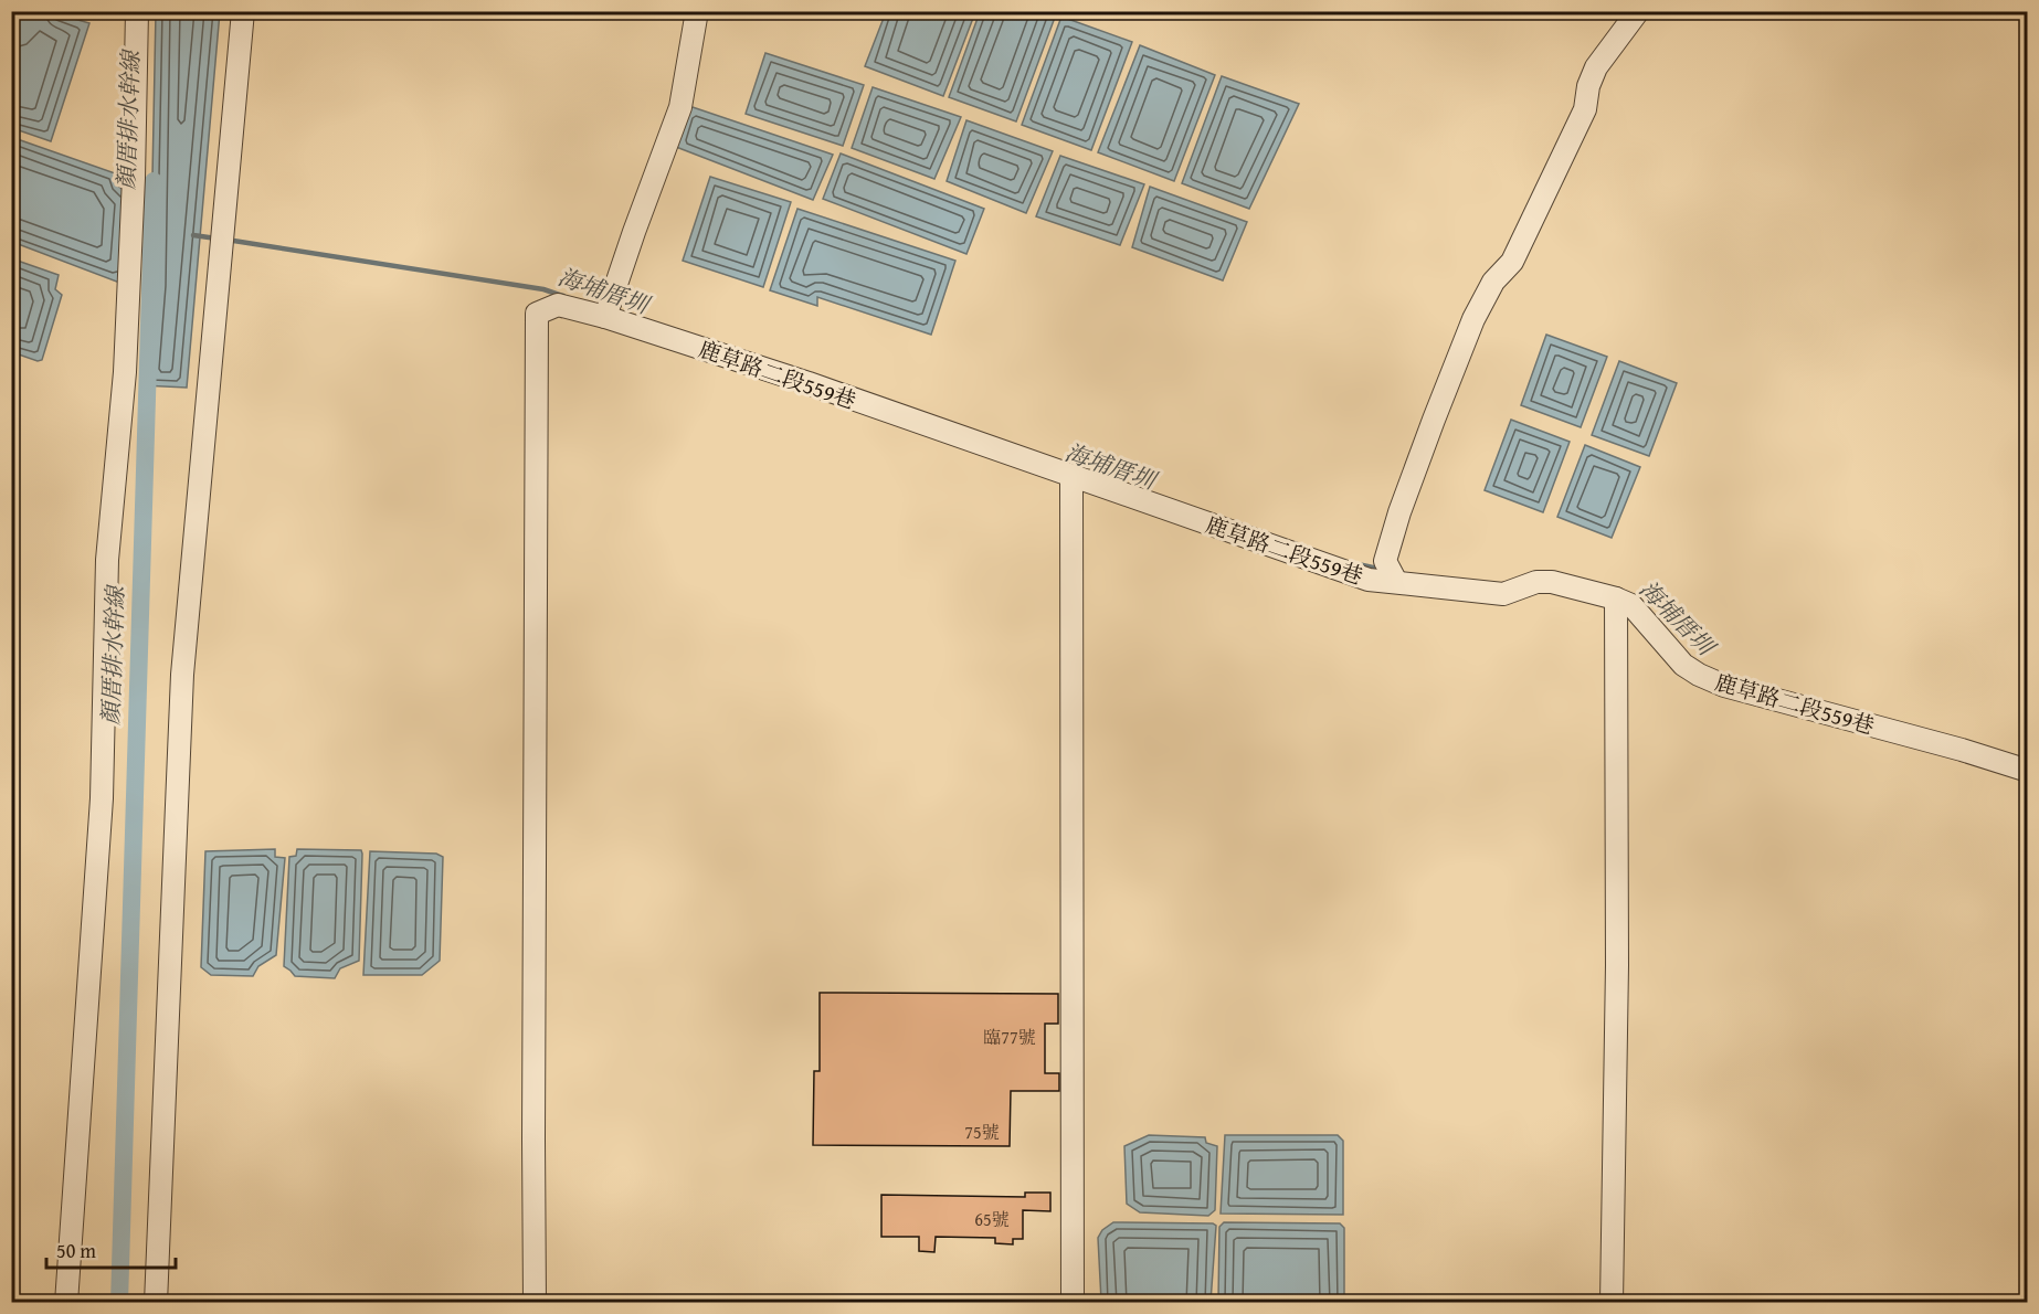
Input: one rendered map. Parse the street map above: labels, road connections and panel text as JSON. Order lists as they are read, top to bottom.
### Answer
{
  "streets": {
    "street": ["鹿草路二段559巷"]
  },
  "water": ["顏厝排水幹線", "海埔厝圳"],
  "house_numbers": ["臨77號", "75號", "65號"],
  "scale_bar": "50 m"
}
